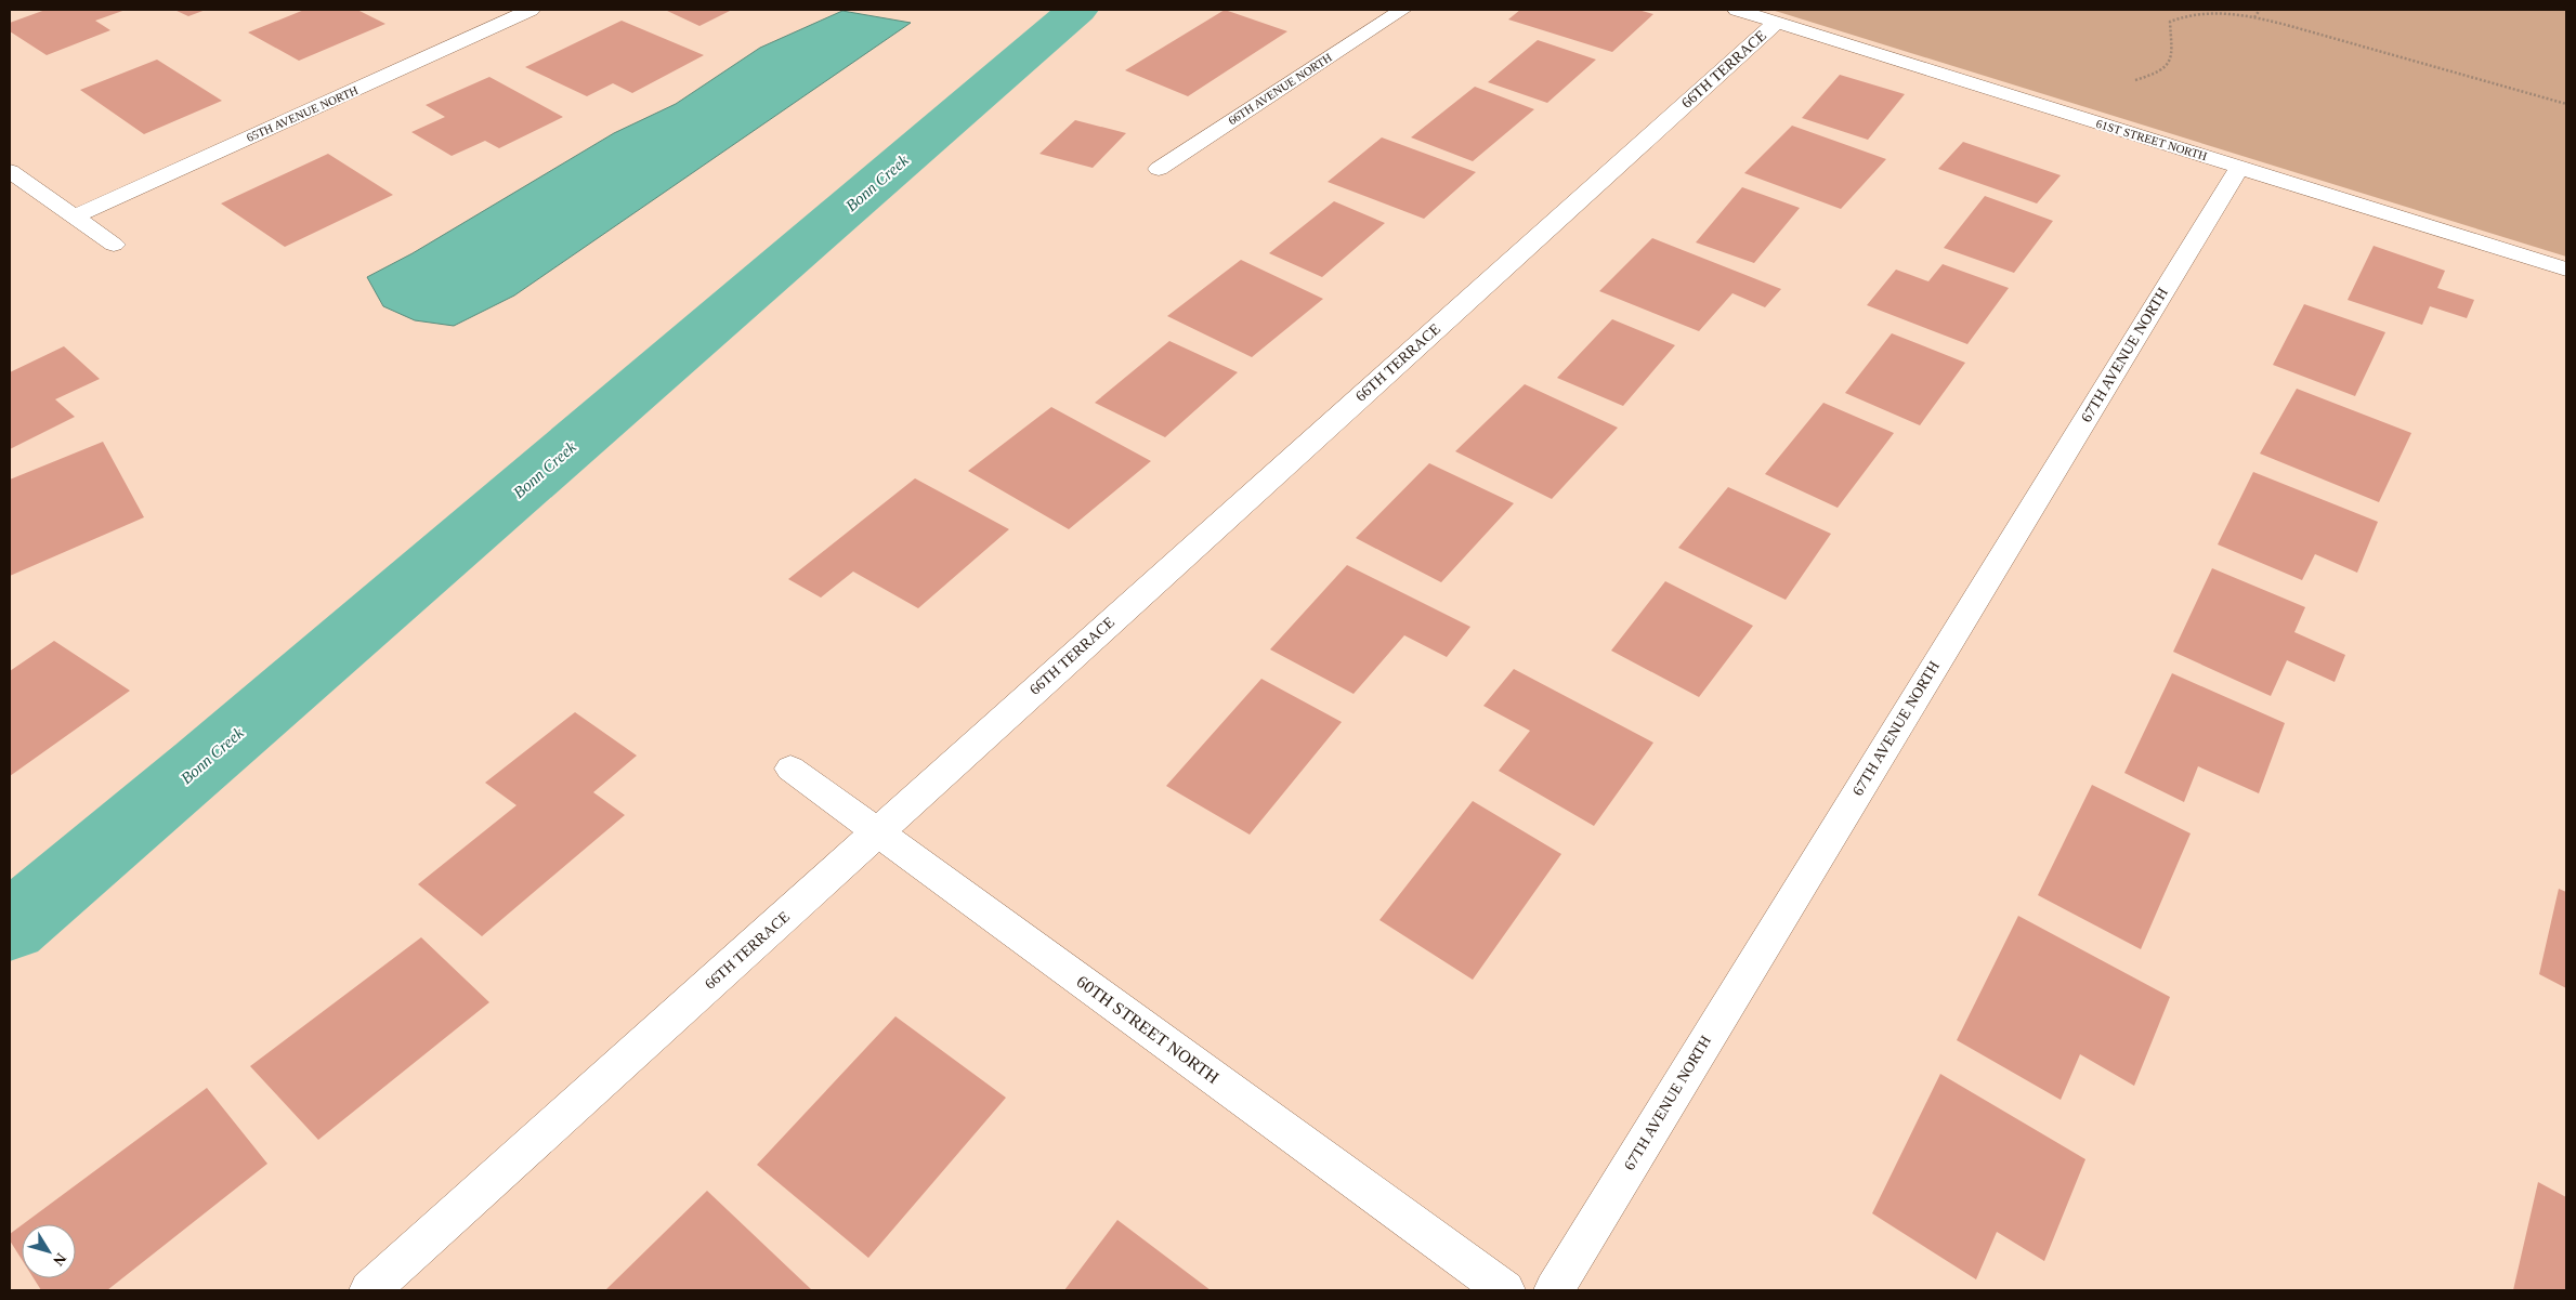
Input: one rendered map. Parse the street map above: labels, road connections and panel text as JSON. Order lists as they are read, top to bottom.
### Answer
{
  "streets": {
    "street": [
      "66TH TERRACE",
      "66TH AVENUE NORTH",
      "65TH AVENUE NORTH",
      "61ST STREET NORTH",
      "67TH AVENUE NORTH",
      "60TH STREET NORTH"
    ]
  },
  "crossings": [
    ["66TH TERRACE", "61ST STREET NORTH"],
    ["66TH TERRACE", "60TH STREET NORTH"],
    ["61ST STREET NORTH", "67TH AVENUE NORTH"]
  ],
  "water": ["Bonn Creek"],
  "north": "bottom right"
}
